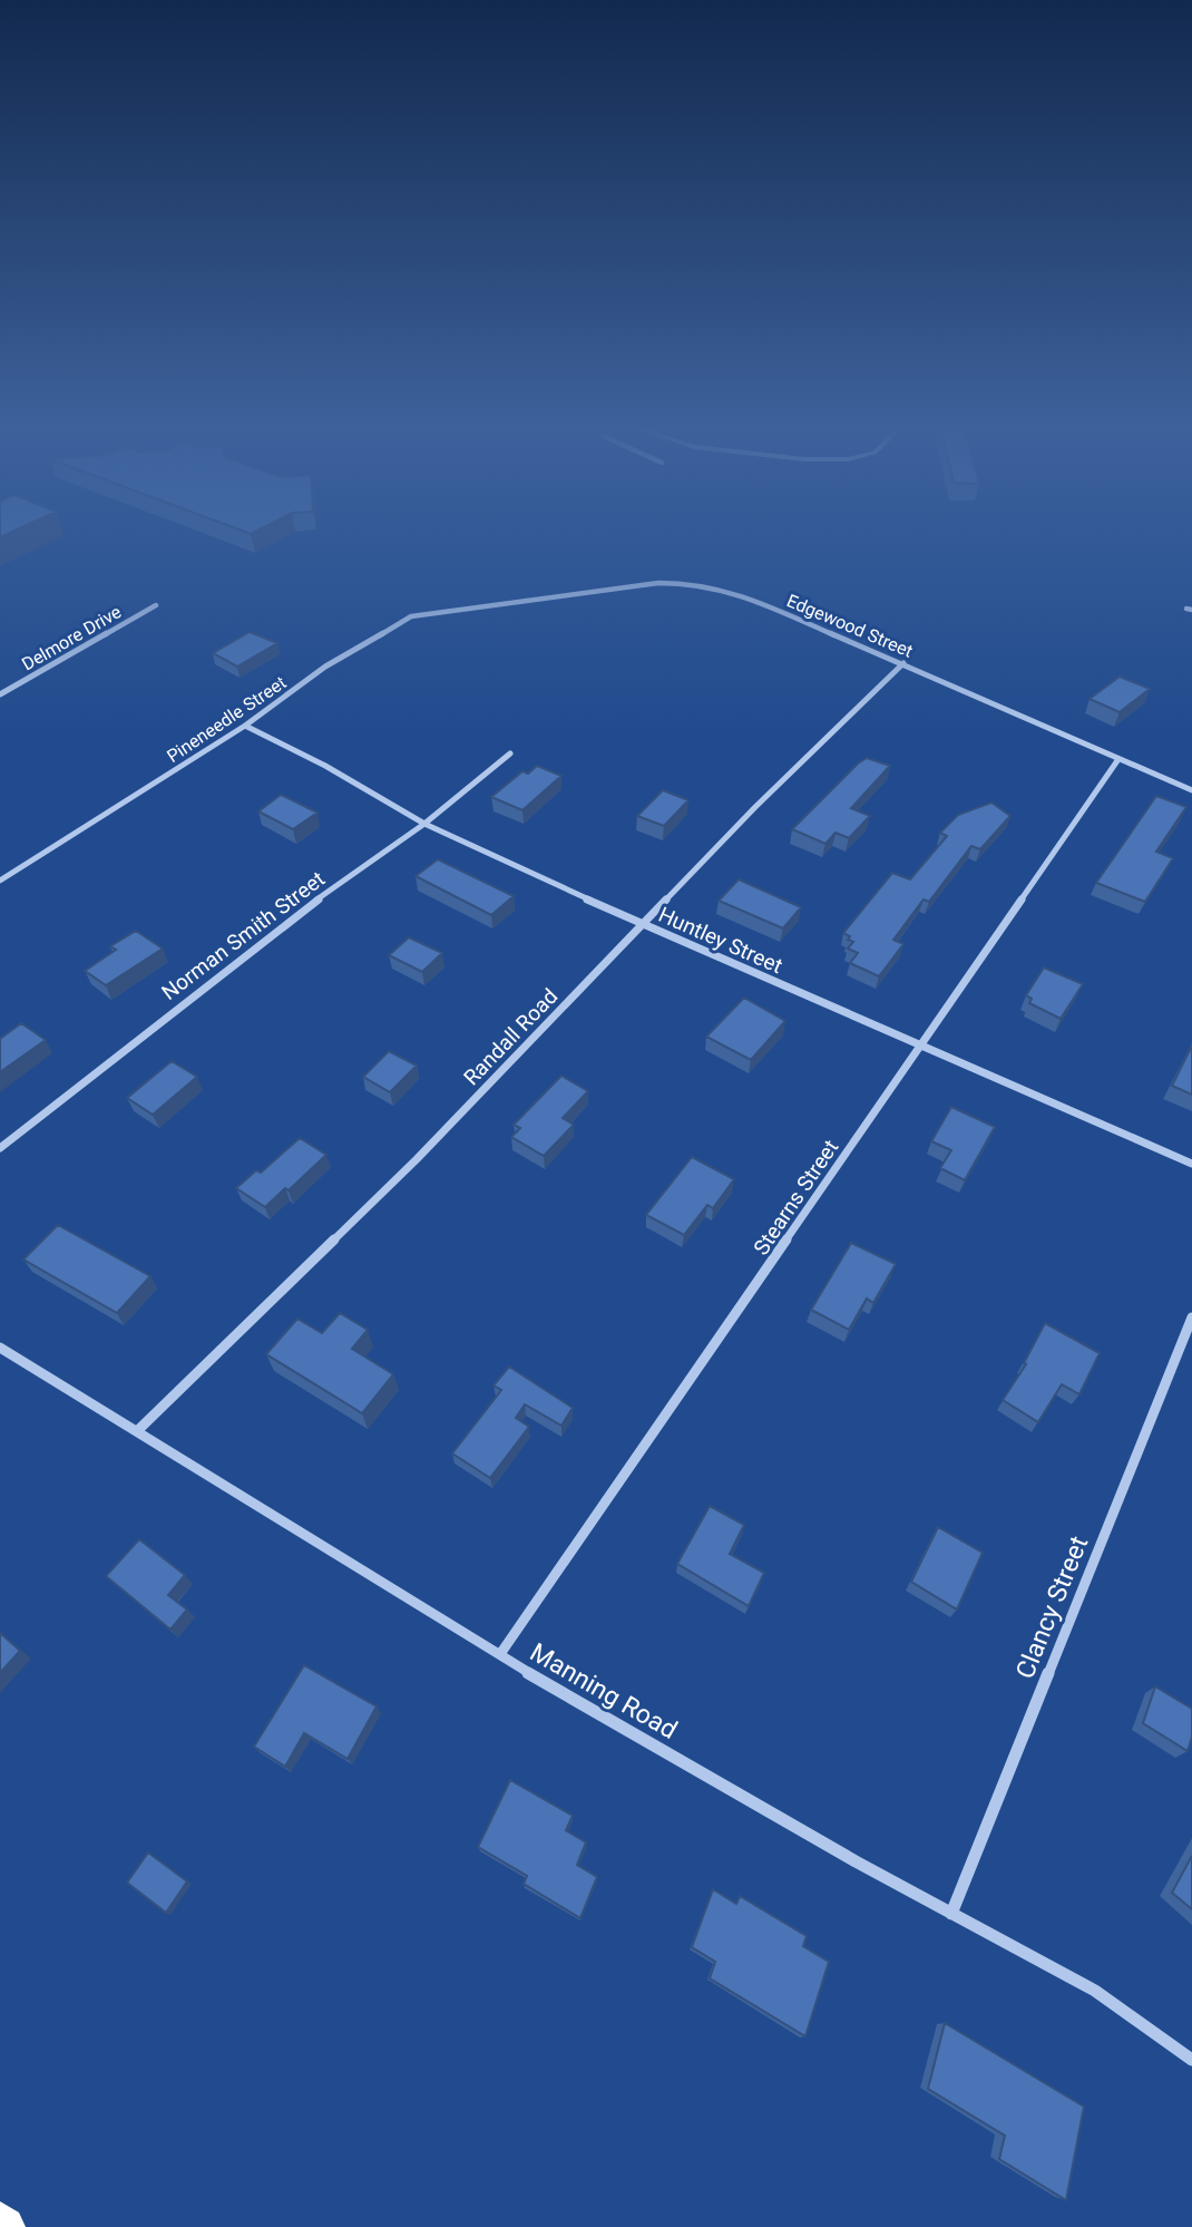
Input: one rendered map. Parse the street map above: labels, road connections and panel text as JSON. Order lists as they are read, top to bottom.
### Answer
{
  "streets": {
    "street": [
      "Edgewood Street",
      "Delmore Drive",
      "Pineneedle Street",
      "Norman Smith Street",
      "Huntley Street",
      "Randall Road",
      "Stearns Street",
      "Clancy Street",
      "Manning Road"
    ]
  },
  "crossings": [
    ["Edgewood Street", "Pineneedle Street"],
    ["Edgewood Street", "Randall Road"],
    ["Edgewood Street", "Stearns Street"],
    ["Pineneedle Street", "Huntley Street"],
    ["Norman Smith Street", "Huntley Street"],
    ["Huntley Street", "Randall Road"],
    ["Huntley Street", "Stearns Street"],
    ["Randall Road", "Manning Road"],
    ["Stearns Street", "Manning Road"],
    ["Clancy Street", "Manning Road"]
  ]
}
